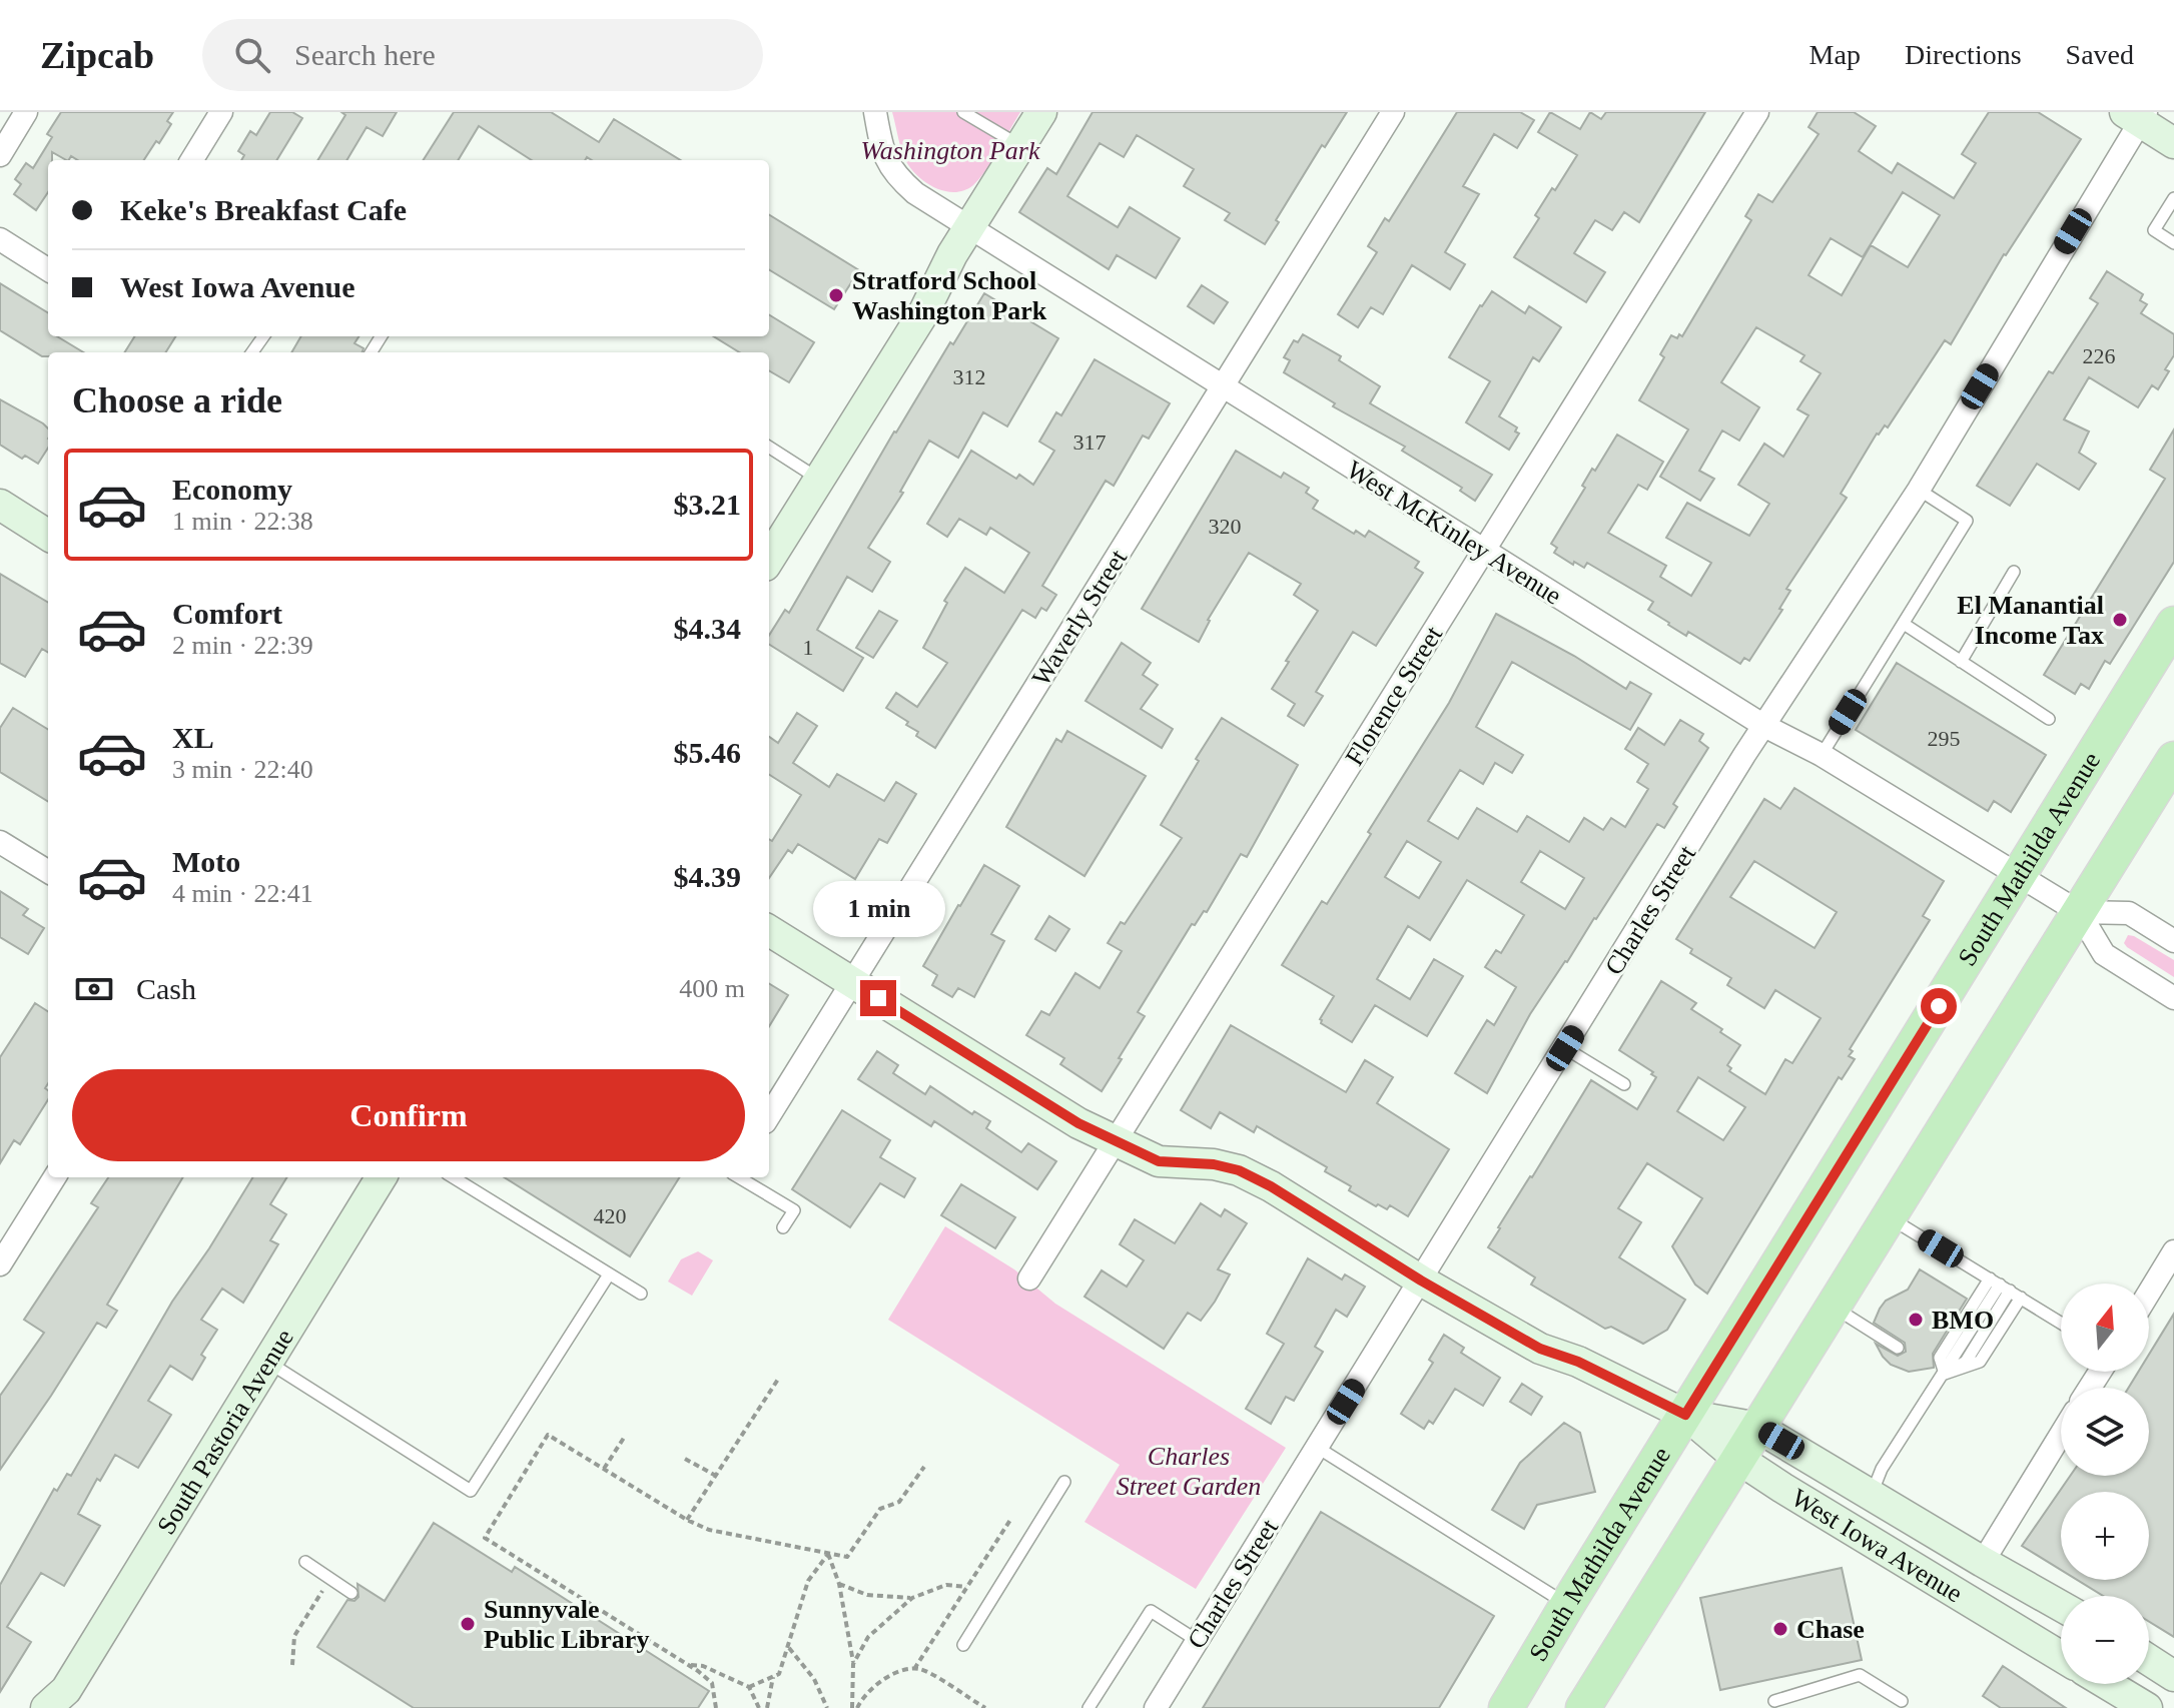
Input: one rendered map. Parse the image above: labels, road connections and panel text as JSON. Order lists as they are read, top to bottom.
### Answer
{
  "streets": {
    "main road": ["South Mathilda Avenue"],
    "street": [
      "West McKinley Avenue",
      "Waverly Street",
      "Florence Street",
      "Charles Street",
      "South Pastoria Avenue",
      "West Iowa Avenue"
    ]
  },
  "crossings": [
    ["West McKinley Avenue", "Waverly Street"],
    ["West McKinley Avenue", "Florence Street"],
    ["West McKinley Avenue", "South Mathilda Avenue"],
    ["West McKinley Avenue", "Charles Street"],
    ["Waverly Street", "West Iowa Avenue"],
    ["Florence Street", "West Iowa Avenue"],
    ["South Mathilda Avenue", "West Iowa Avenue"],
    ["Charles Street", "West Iowa Avenue"]
  ],
  "parks": ["Washington Park", "Charles Street Garden"],
  "places": [
    "Stratford School Washington Park",
    "El Manantial Income Tax",
    "BMO",
    "Sunnyvale Public Library",
    "Chase"
  ],
  "house_numbers": [
    "226",
    "312",
    "317",
    "320",
    "1",
    "295",
    "420"
  ],
  "north": "top",
  "page": {
    "header": "Zipcab",
    "search": "Search here",
    "nav": ["Map", "Directions", "Saved"],
    "banner": ["Keke's Breakfast Cafe", "West Iowa Avenue"],
    "heading": "Choose a ride",
    "list": [
      {
        "name": "Economy",
        "note": "1 min · 22:38",
        "value": "$3.21"
      },
      {
        "name": "Comfort",
        "note": "2 min · 22:39",
        "value": "$4.34"
      },
      {
        "name": "XL",
        "note": "3 min · 22:40",
        "value": "$5.46"
      },
      {
        "name": "Moto",
        "note": "4 min · 22:41",
        "value": "$4.39"
      }
    ],
    "bubble": "1 min",
    "pay": ["Cash", "400 m"],
    "buttons": "Confirm",
    "map_buttons": ["+", "−"]
  }
}
